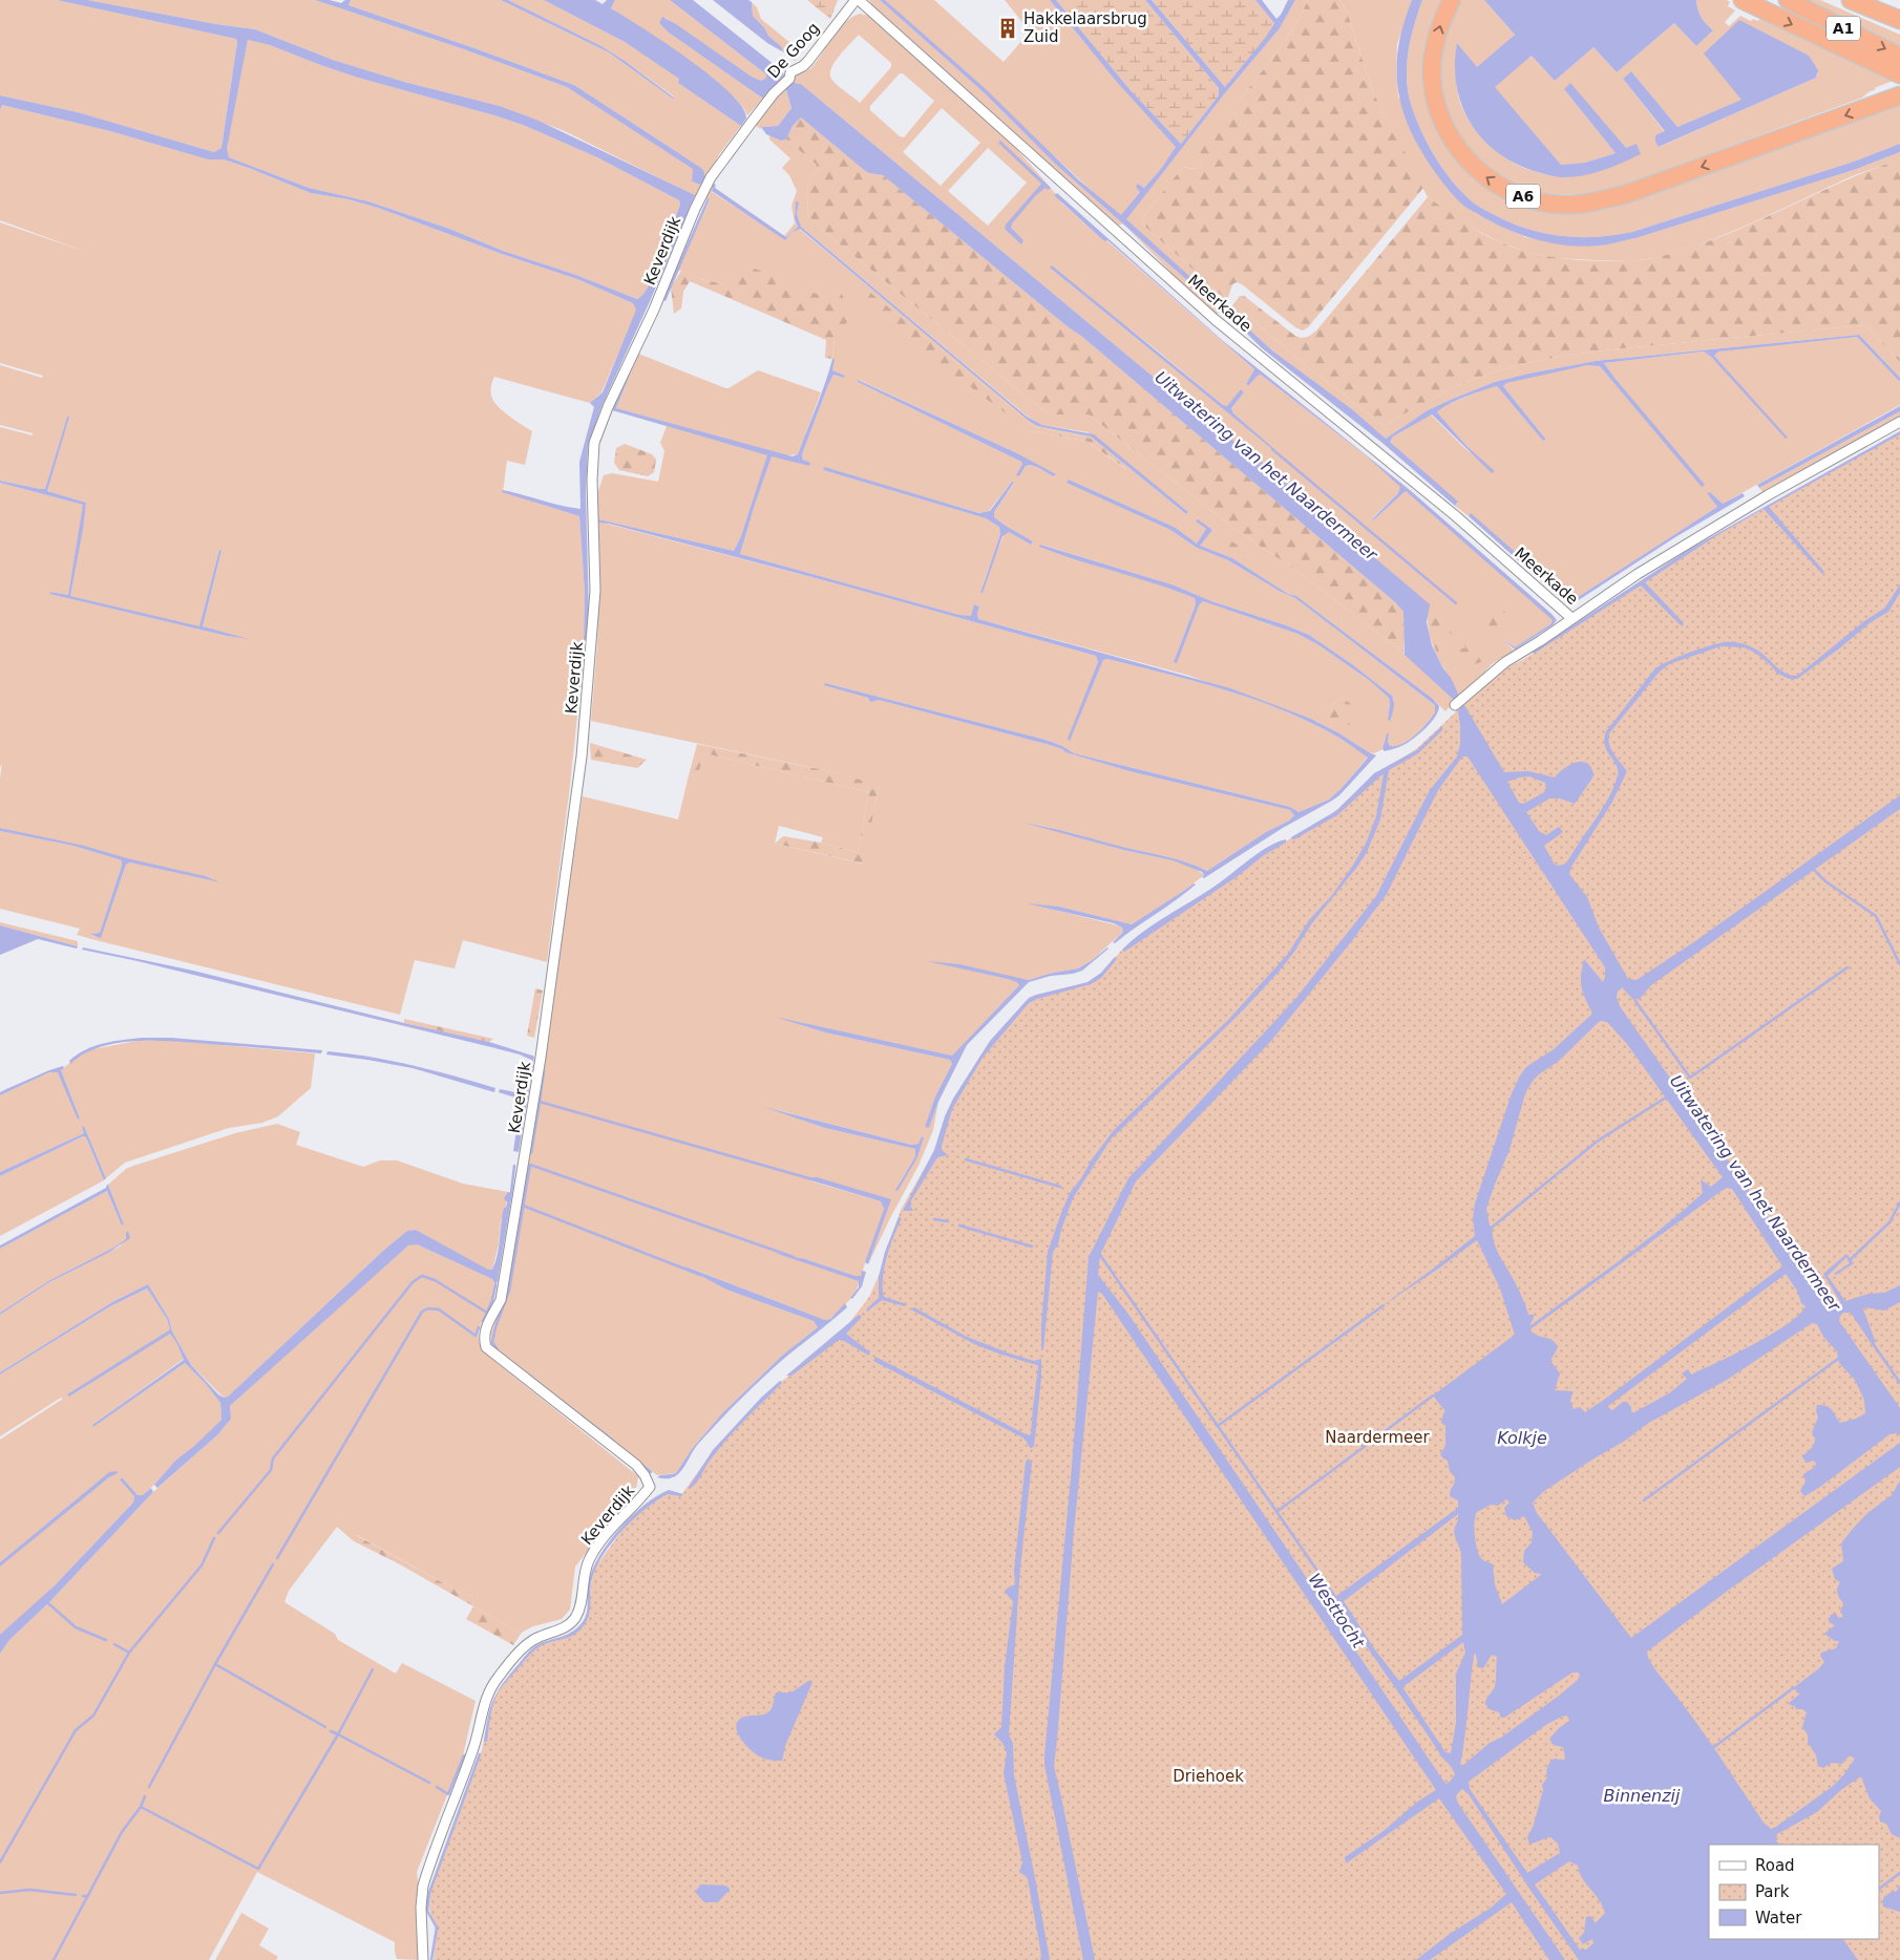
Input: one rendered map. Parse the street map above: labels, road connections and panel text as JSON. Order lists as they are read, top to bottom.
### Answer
{
  "streets": {
    "highway": ["A1", "A6"],
    "street": ["De Goog", "Keverdijk", "Meerkade"]
  },
  "crossings": [
    ["De Goog", "Keverdijk"],
    ["De Goog", "Meerkade"]
  ],
  "water": [
    "Uitwatering van het Naardermeer",
    "Kolkje",
    "Westtocht",
    "Binnenzij"
  ],
  "parks": ["Naardermeer", "Driehoek"],
  "places": {
    "building": ["Hakkelaarsbrug Zuid"]
  },
  "legend": ["Road", "Park", "Water"]
}
